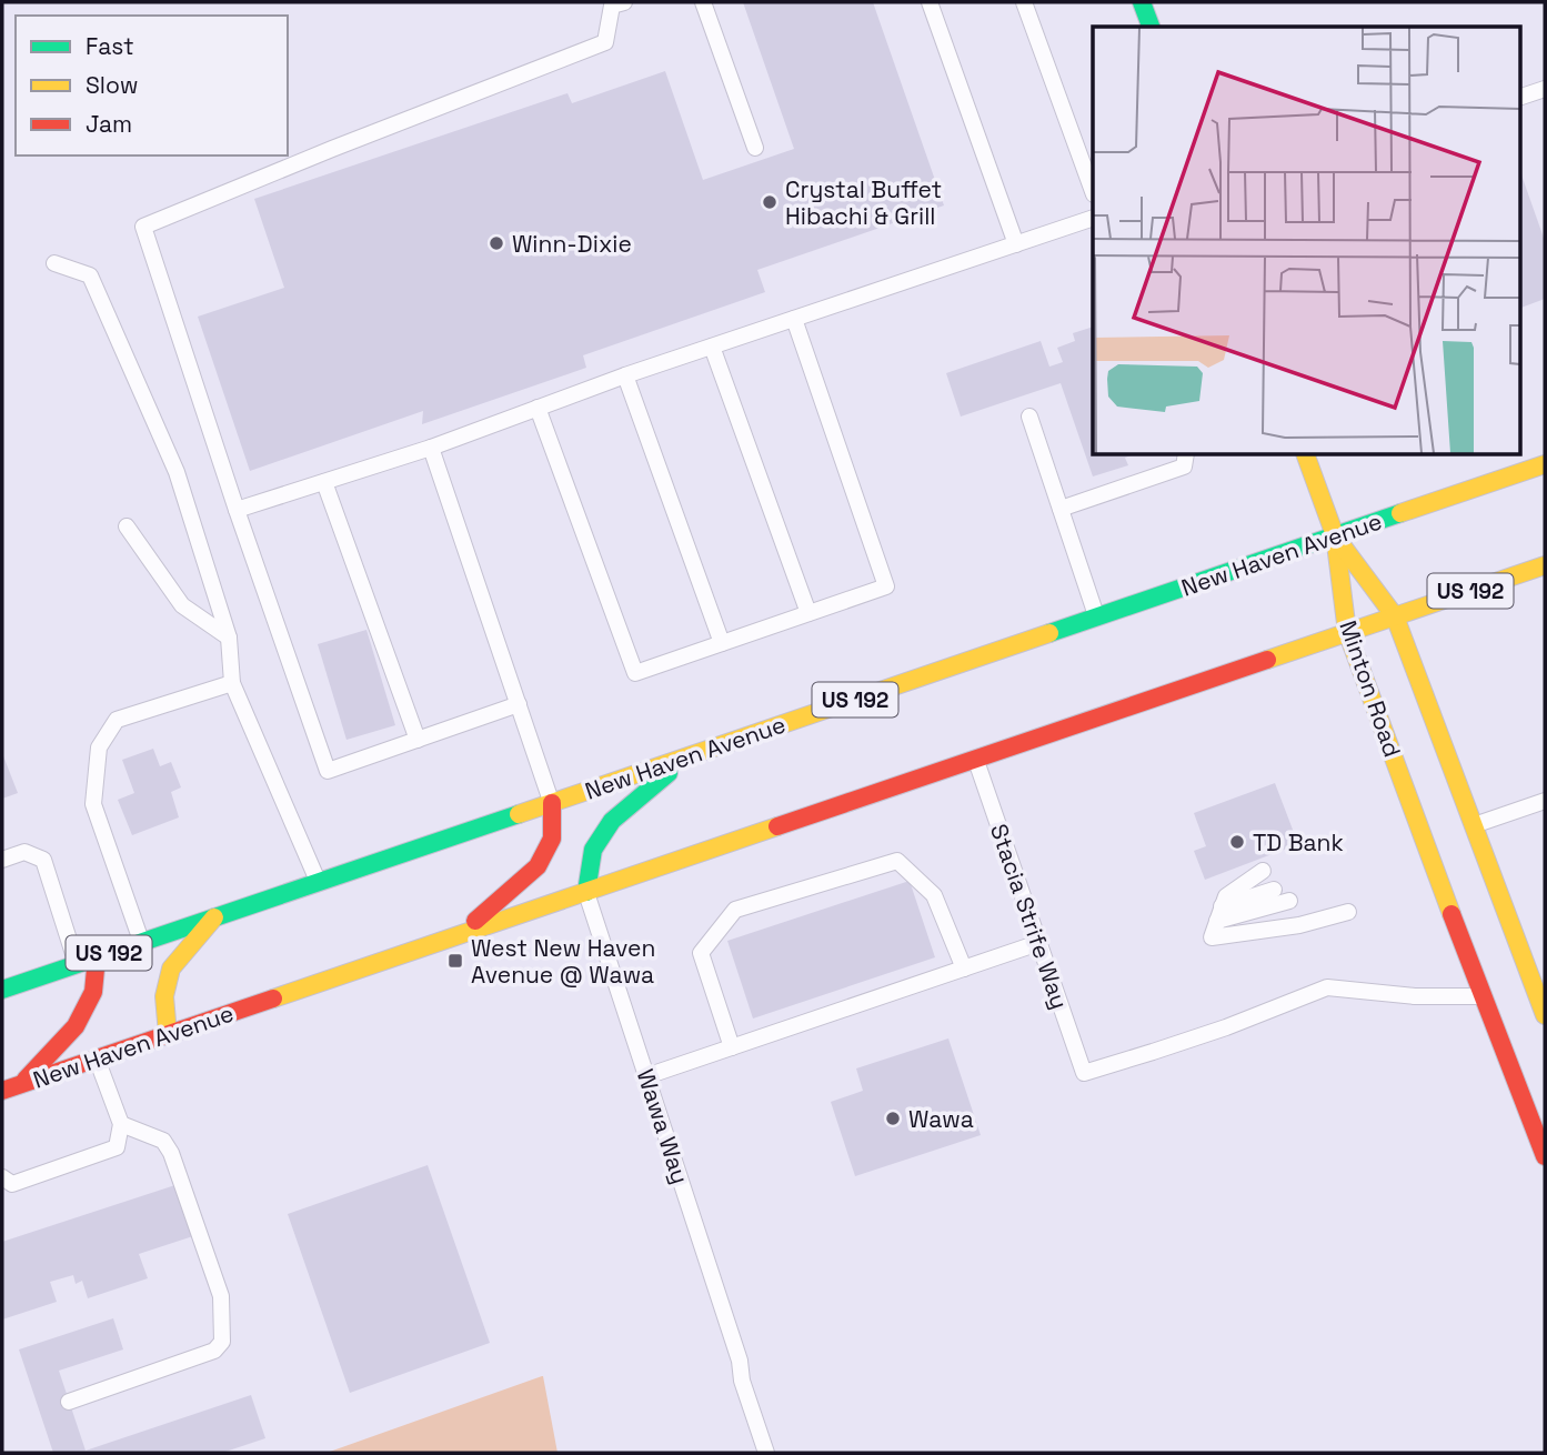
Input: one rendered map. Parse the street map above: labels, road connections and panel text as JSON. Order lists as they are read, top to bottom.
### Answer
{
  "streets": {
    "main road": ["New Haven Avenue", "US 192", "Minton Road"],
    "lane": ["Stacia Strife Way", "Wawa Way"]
  },
  "crossings": [
    ["New Haven Avenue", "Minton Road"],
    ["New Haven Avenue", "Stacia Strife Way"],
    ["New Haven Avenue", "Wawa Way"],
    ["Minton Road", "Stacia Strife Way"]
  ],
  "places": {
    "other": [
      "Crystal Buffet Hibachi & Grill",
      "Winn-Dixie",
      "TD Bank",
      "Wawa"
    ],
    "transit": ["West New Haven Avenue @ Wawa"]
  },
  "legend": ["Fast", "Slow", "Jam"]
}
